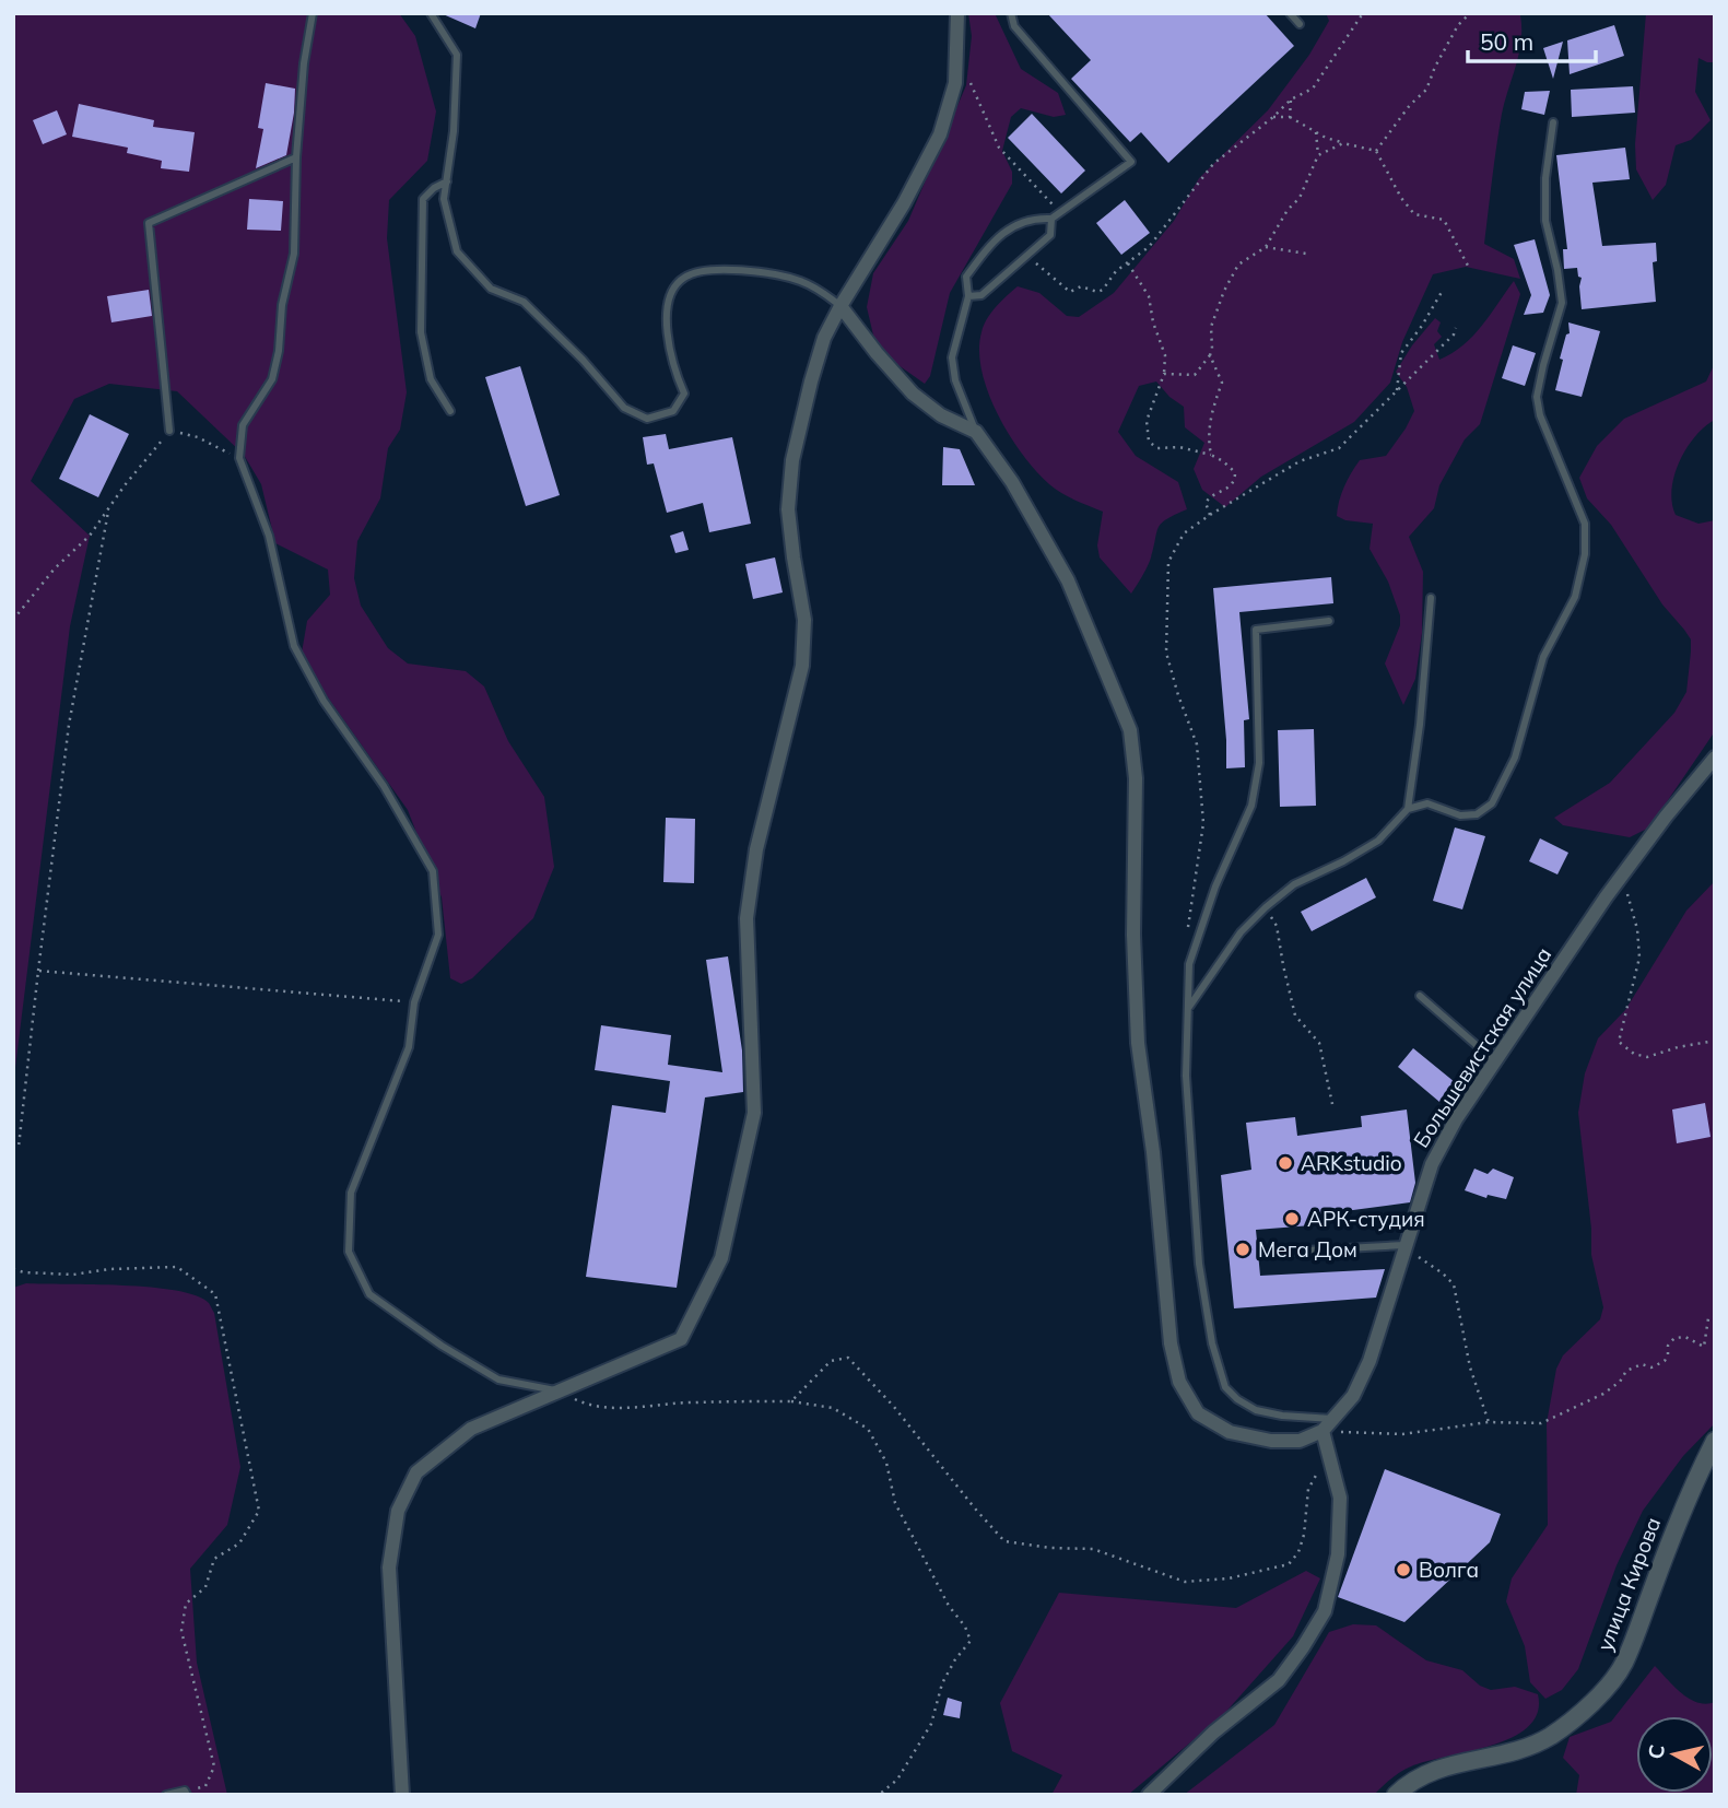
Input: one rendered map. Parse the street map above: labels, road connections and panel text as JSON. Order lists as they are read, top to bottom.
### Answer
{
  "streets": {
    "street": ["Большевистская улица", "улица Кирова"]
  },
  "places": [
    "ARKstudio",
    "АРК-студия",
    "Мега Дом",
    "Волга"
  ],
  "scale_bar": "50 m",
  "north": "left"
}
